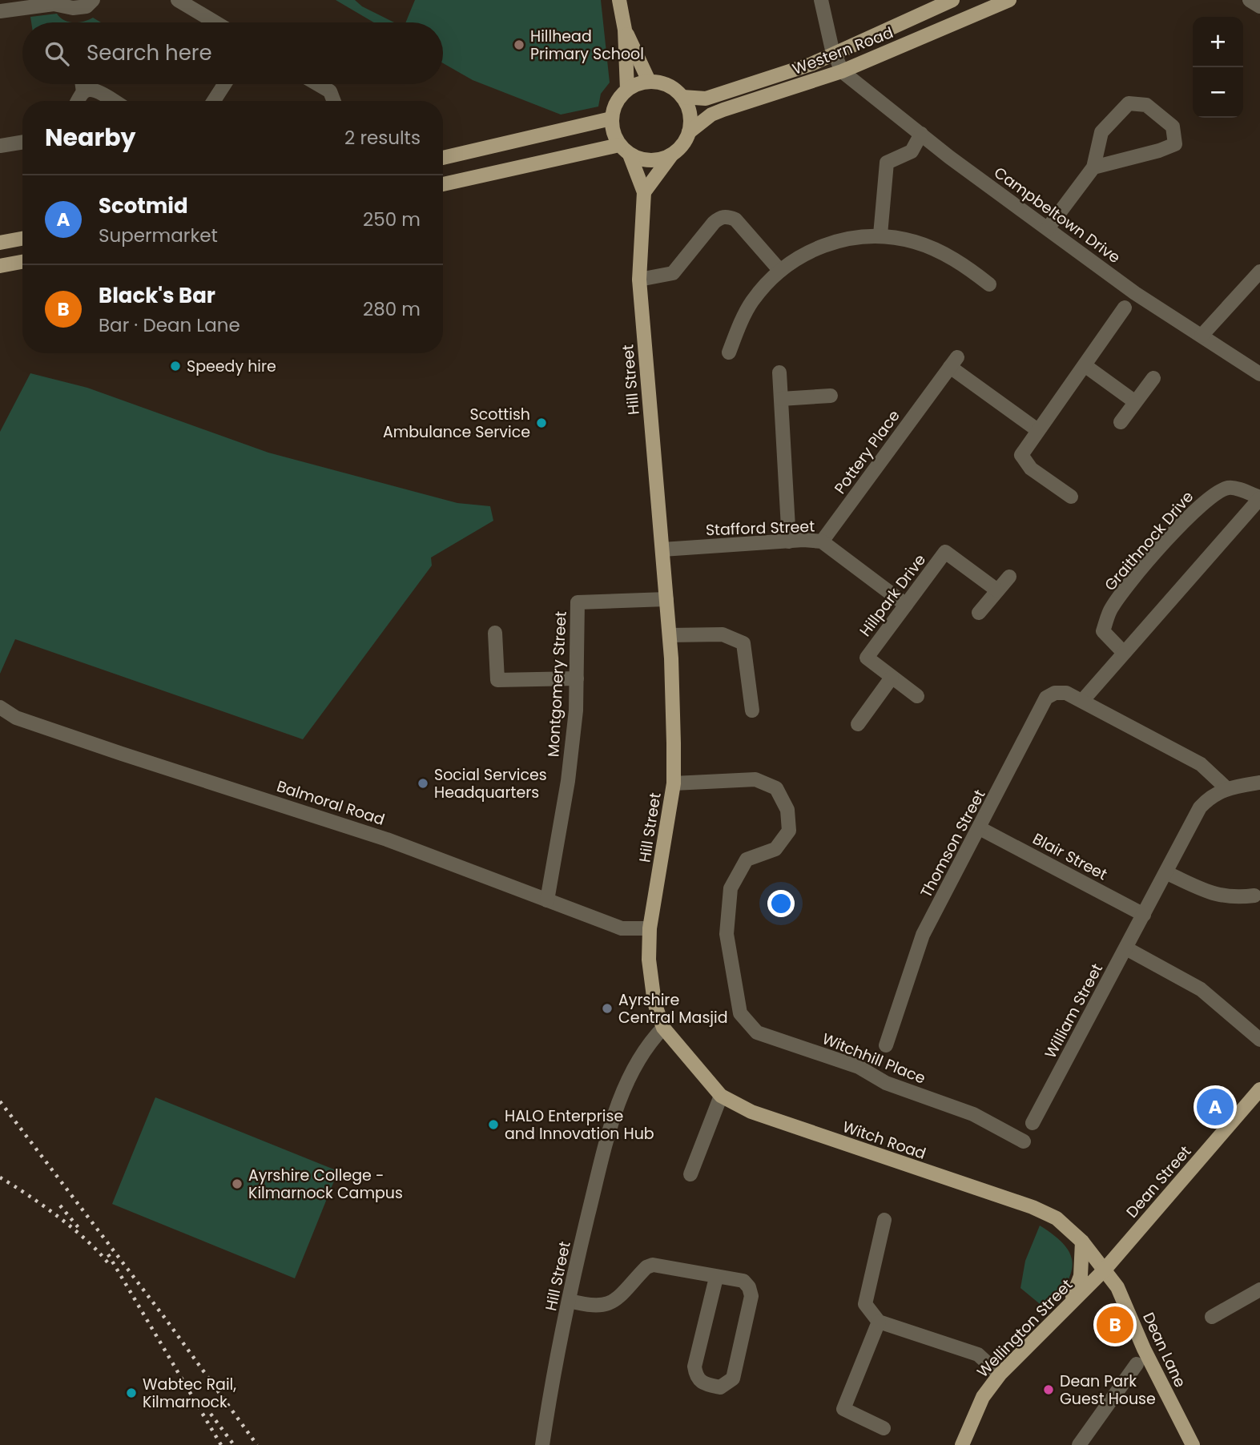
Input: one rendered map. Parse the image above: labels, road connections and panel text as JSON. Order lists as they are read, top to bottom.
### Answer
{
  "streets": {
    "main road": [
      "Western Road",
      "Hill Street",
      "Witch Road",
      "Dean Street",
      "Wellington Street",
      "Dean Lane"
    ],
    "street": [
      "Campbeltown Drive",
      "Pottery Place",
      "Stafford Street",
      "Graithnock Drive",
      "Hillpark Drive",
      "Montgomery Street",
      "Balmoral Road",
      "Thomson Street",
      "Blair Street",
      "William Street",
      "Witchhill Place"
    ]
  },
  "crossings": [
    ["Western Road", "Campbeltown Drive"],
    ["Western Road", "Hill Street"],
    ["Hill Street", "Stafford Street"],
    ["Hill Street", "Montgomery Street"],
    ["Hill Street", "Balmoral Road"],
    ["Hill Street", "Witchhill Place"],
    ["Hill Street", "Witch Road"],
    ["Pottery Place", "Stafford Street"],
    ["Stafford Street", "Hillpark Drive"],
    ["Graithnock Drive", "Thomson Street"],
    ["Montgomery Street", "Balmoral Road"],
    ["Thomson Street", "Blair Street"],
    ["Thomson Street", "William Street"],
    ["Blair Street", "William Street"],
    ["Witch Road", "Dean Street"],
    ["Witch Road", "Wellington Street"],
    ["Witch Road", "Dean Lane"],
    ["Dean Street", "Wellington Street"],
    ["Dean Street", "Dean Lane"],
    ["Wellington Street", "Dean Lane"]
  ],
  "places": [
    "Hillhead Primary School",
    "Speedy hire",
    "Scottish Ambulance Service",
    "Social Services Headquarters",
    "Ayrshire Central Masjid",
    "HALO Enterprise and Innovation Hub",
    "Ayrshire College - Kilmarnock Campus",
    "Dean Park Guest House",
    "Wabtec Rail, Kilmarnock"
  ],
  "page": {
    "map_buttons": ["+", "−"],
    "search": "Search here",
    "heading": ["Nearby", "2 results"],
    "list": [
      {
        "mark": "A",
        "name": "Scotmid",
        "note": "Supermarket",
        "value": "250 m"
      },
      {
        "mark": "B",
        "name": "Black's Bar",
        "note": "Bar · Dean Lane",
        "value": "280 m"
      }
    ],
    "pins": ["A", "B"]
  }
}
